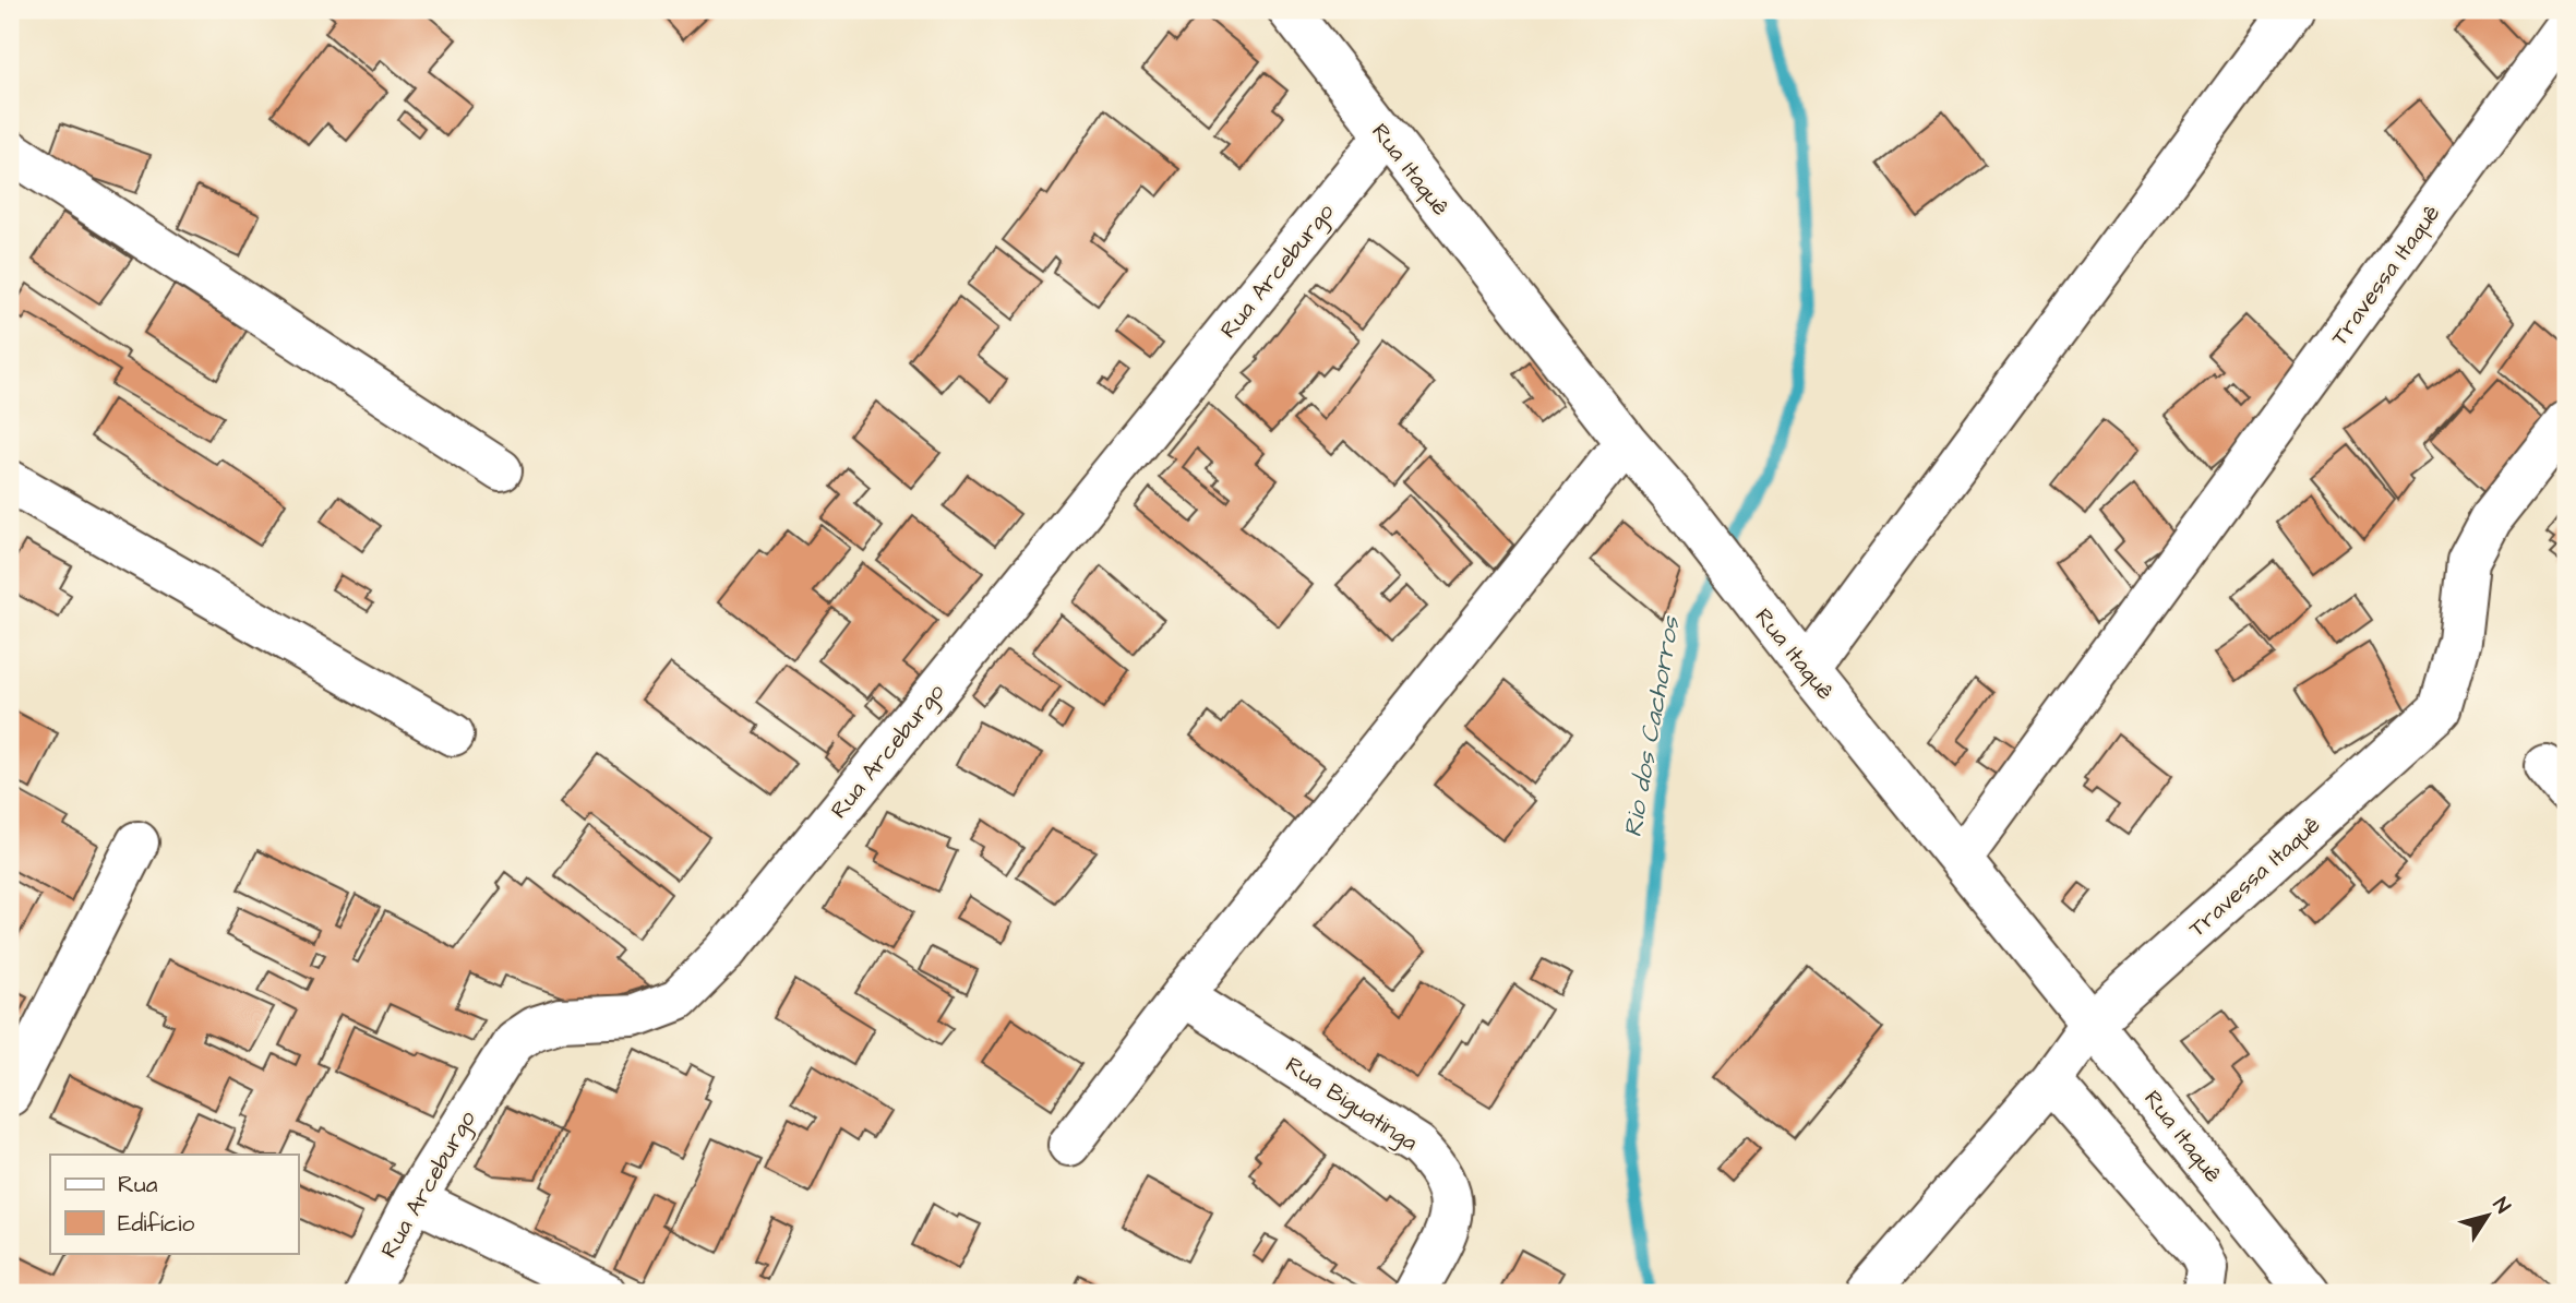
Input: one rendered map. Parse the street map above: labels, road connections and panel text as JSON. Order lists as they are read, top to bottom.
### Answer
{
  "streets": {
    "street": [
      "Rua Itaquê",
      "Rua Arceburgo",
      "Travessa Itaquê",
      "Rua Biguatinga"
    ]
  },
  "crossings": [
    ["Rua Itaquê", "Rua Arceburgo"],
    ["Rua Itaquê", "Travessa Itaquê"]
  ],
  "water": ["Rio dos Cachorros"],
  "legend": ["Rua", "Edifício"],
  "north": "top right"
}
